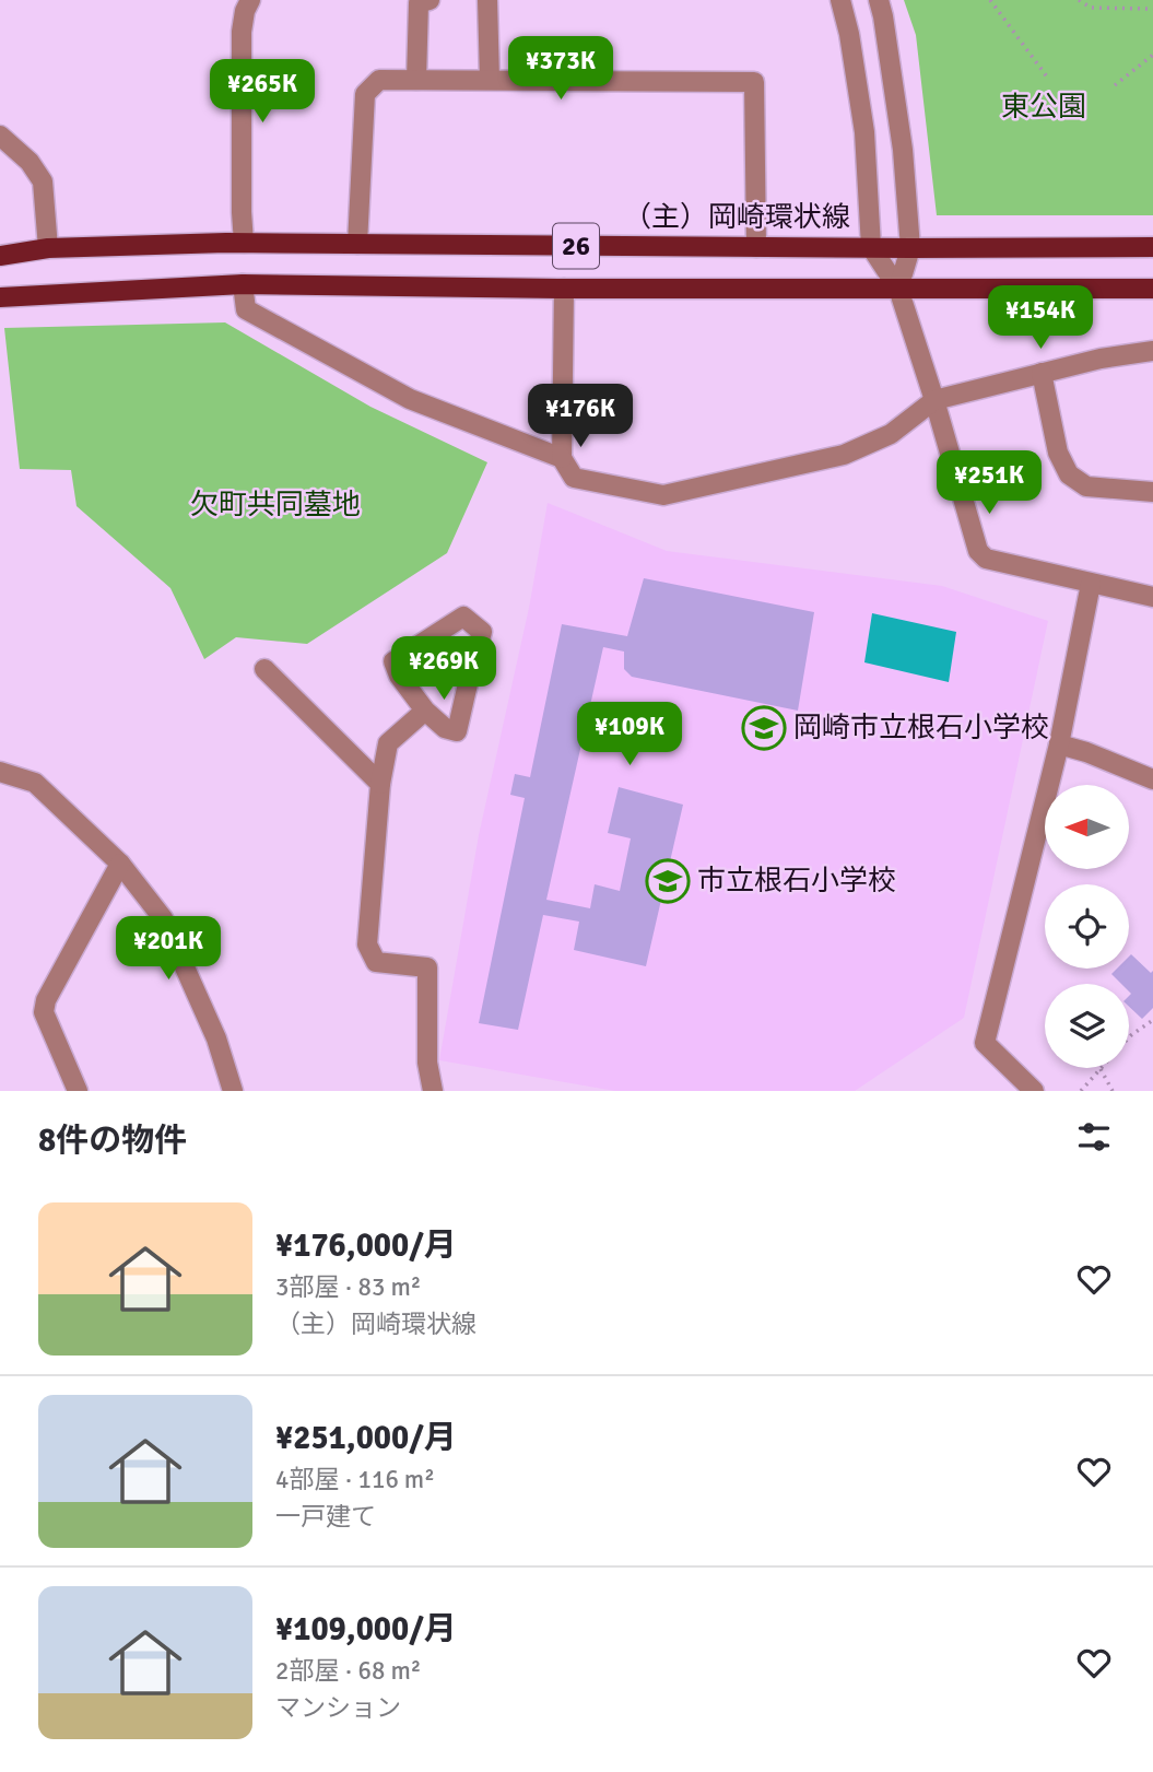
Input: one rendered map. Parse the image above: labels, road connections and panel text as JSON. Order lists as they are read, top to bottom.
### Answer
{
  "streets": {
    "main road": ["（主）岡崎環状線", "26"]
  },
  "parks": ["東公園", "欠町共同墓地"],
  "places": {
    "school or university": ["岡崎市立根石小学校", "市立根石小学校"]
  },
  "north": "left",
  "page": {
    "price": [
      "¥373K",
      "¥265K",
      "¥154K",
      "¥176K",
      "¥251K",
      "¥269K",
      "¥109K",
      "¥201K"
    ],
    "heading": "8件の物件",
    "list": [
      {
        "name": "¥176,000/月",
        "note": "3部屋 · 83 m² · （主）岡崎環状線"
      },
      {
        "name": "¥251,000/月",
        "note": "4部屋 · 116 m² · 一戸建て"
      },
      {
        "name": "¥109,000/月",
        "note": "2部屋 · 68 m² · マンション"
      }
    ]
  }
}
